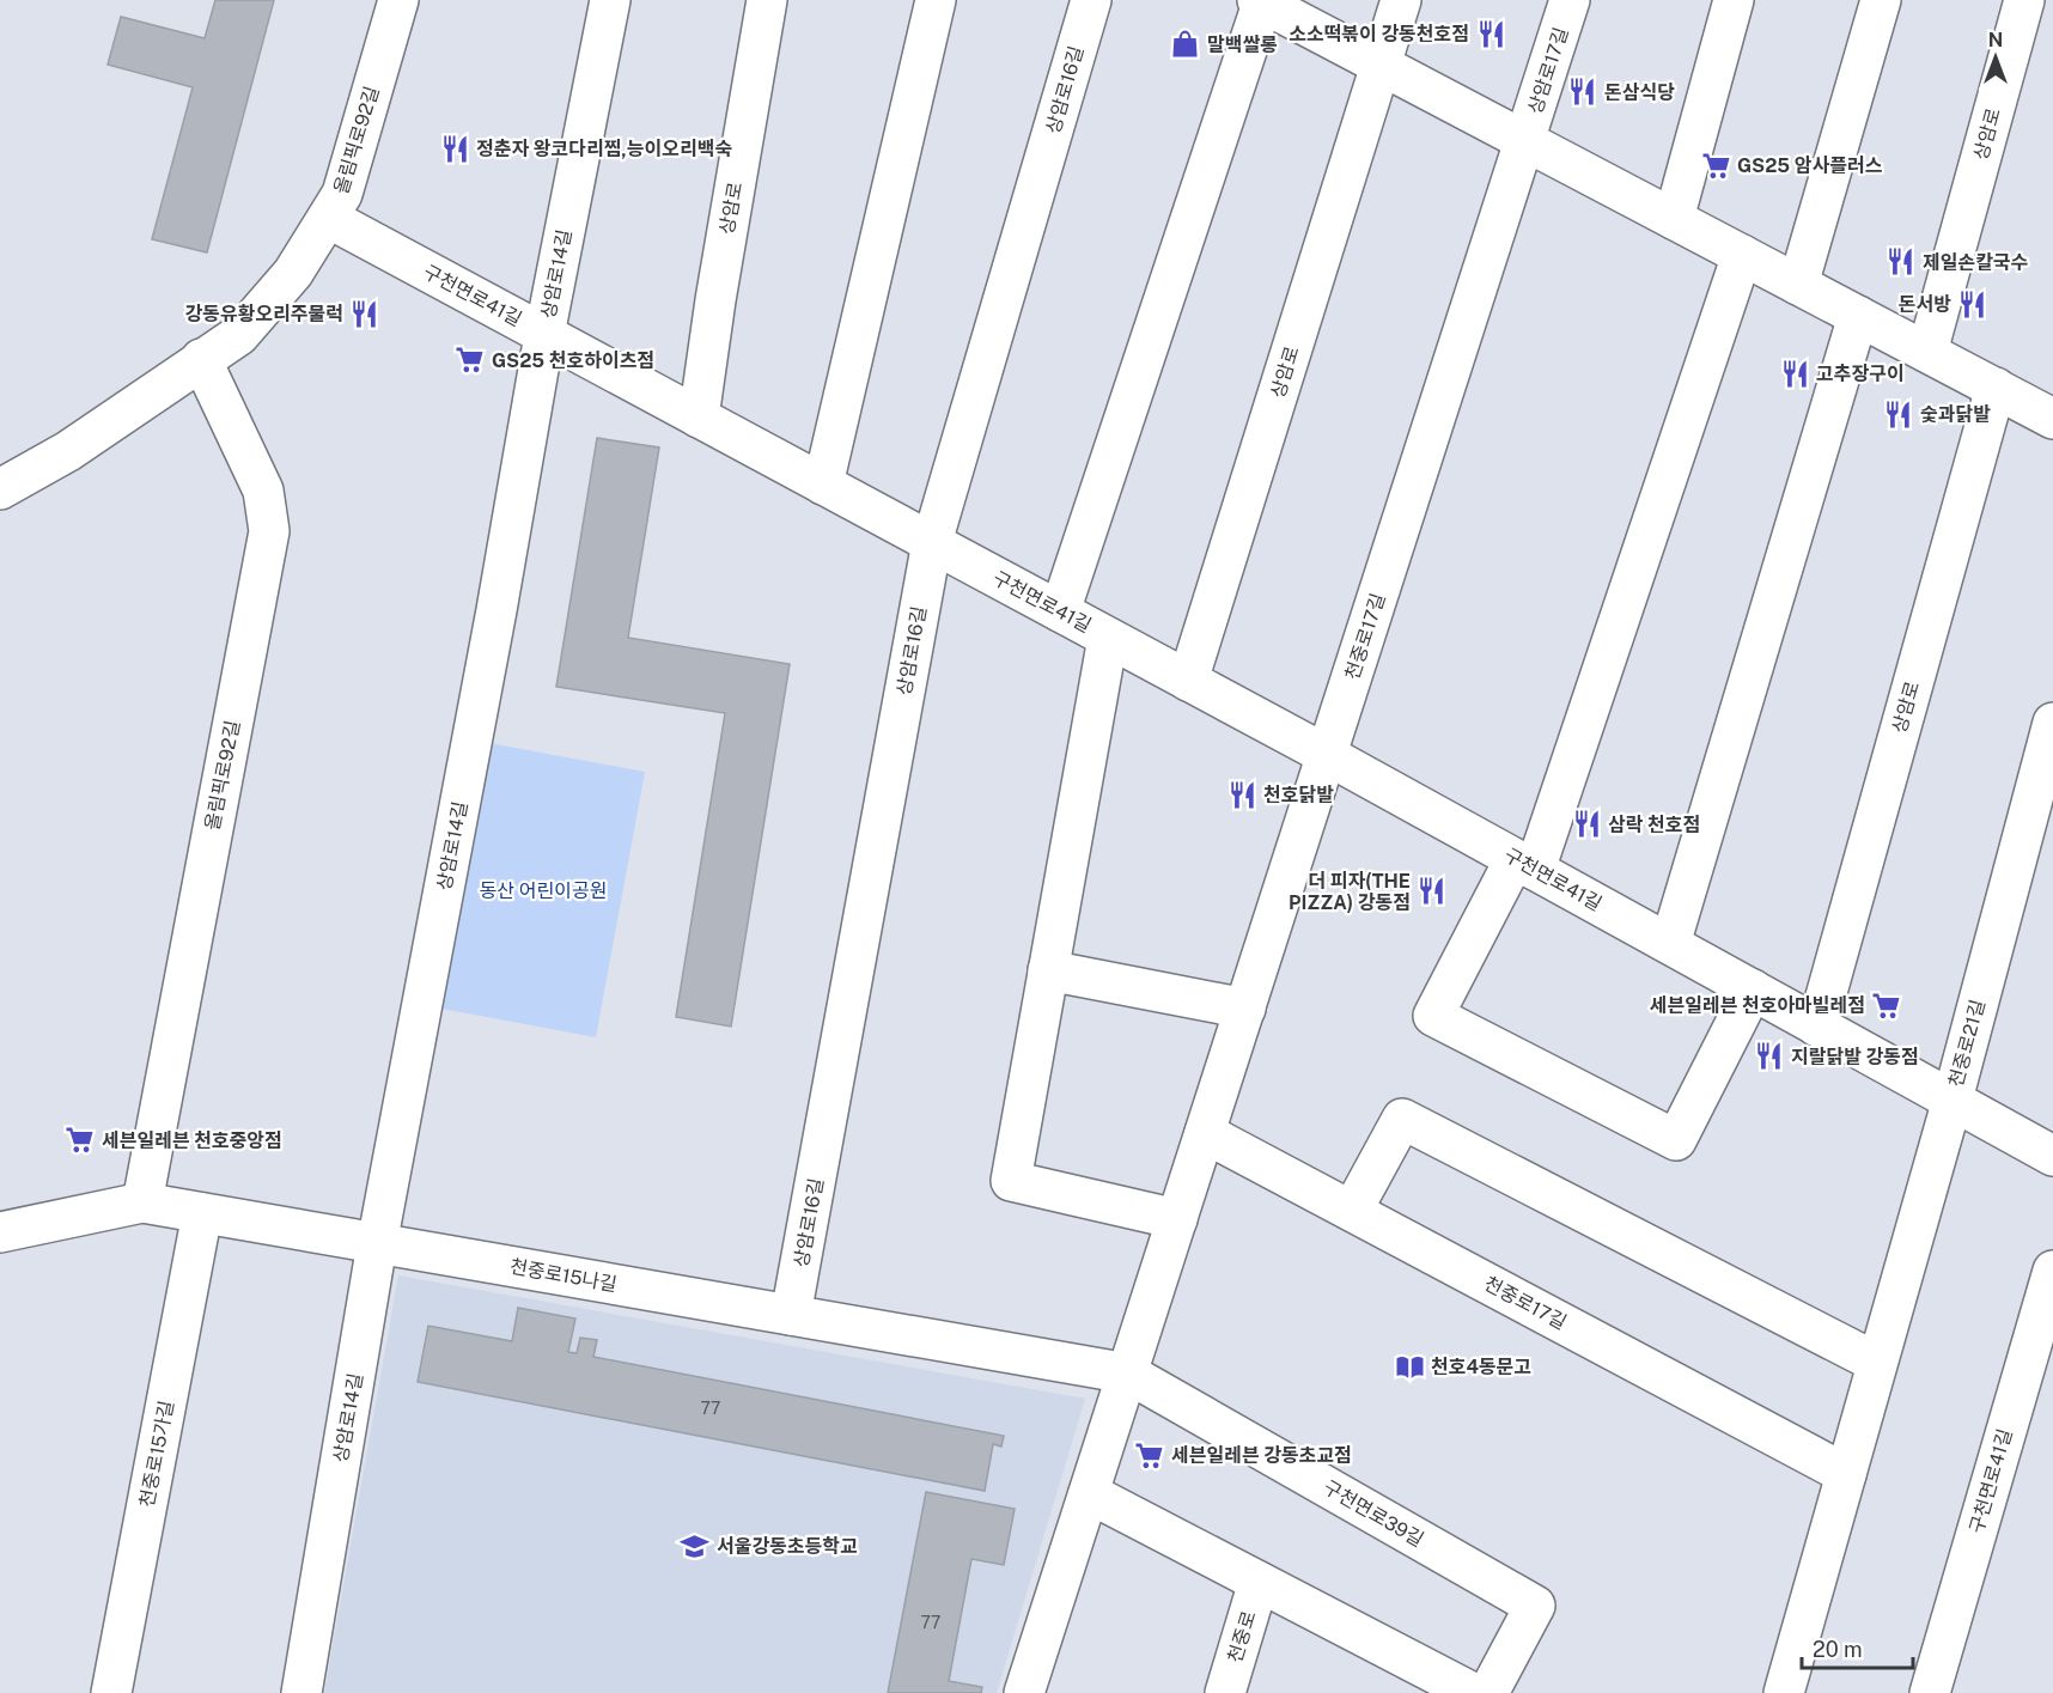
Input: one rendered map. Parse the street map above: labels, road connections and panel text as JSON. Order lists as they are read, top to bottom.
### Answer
{
  "streets": {
    "street": [
      "상암로17길",
      "상암로16길",
      "상암로",
      "올림픽로92길",
      "상암로14길",
      "구천면로41길",
      "천중로17길",
      "천중로21길",
      "천중로15나길",
      "천중로15가길",
      "구천면로39길",
      "천중로"
    ]
  },
  "crossings": [
    ["상암로17길", "천중로17길"],
    ["상암로16길", "구천면로41길"],
    ["상암로16길", "천중로15나길"],
    ["상암로", "구천면로41길"],
    ["올림픽로92길", "구천면로41길"],
    ["올림픽로92길", "천중로15나길"],
    ["상암로14길", "구천면로41길"],
    ["상암로14길", "천중로15나길"],
    ["구천면로41길", "천중로17길"],
    ["구천면로41길", "천중로21길"],
    ["천중로17길", "천중로21길"],
    ["천중로17길", "천중로15나길"],
    ["천중로17길", "구천면로39길"],
    ["천중로15나길", "천중로15가길"],
    ["천중로15나길", "구천면로39길"],
    ["구천면로39길", "천중로"]
  ],
  "parks": ["동산 어린이공원"],
  "places": {
    "restaurant": [
      "소소떡볶이 강동천호점",
      "돈삼식당",
      "정춘자 왕코다리찜,능이오리백숙",
      "제일손칼국수",
      "돈서방",
      "강동유황오리주물럭",
      "고추장구이",
      "숯과닭발",
      "천호닭발",
      "삼락 천호점",
      "더 피자(THE PIZZA) 강동점",
      "지랄닭발 강동점"
    ],
    "shop": ["말백쌀롱"],
    "supermarket": [
      "GS25 암사플러스",
      "GS25 천호하이츠점",
      "세븐일레븐 천호아마빌레점",
      "세븐일레븐 천호중앙점",
      "세븐일레븐 강동초교점"
    ],
    "library": ["천호4동문고"],
    "school or university": ["서울강동초등학교"]
  },
  "house_numbers": ["77", "77"],
  "scale_bar": "20 m",
  "north": "top"
}
